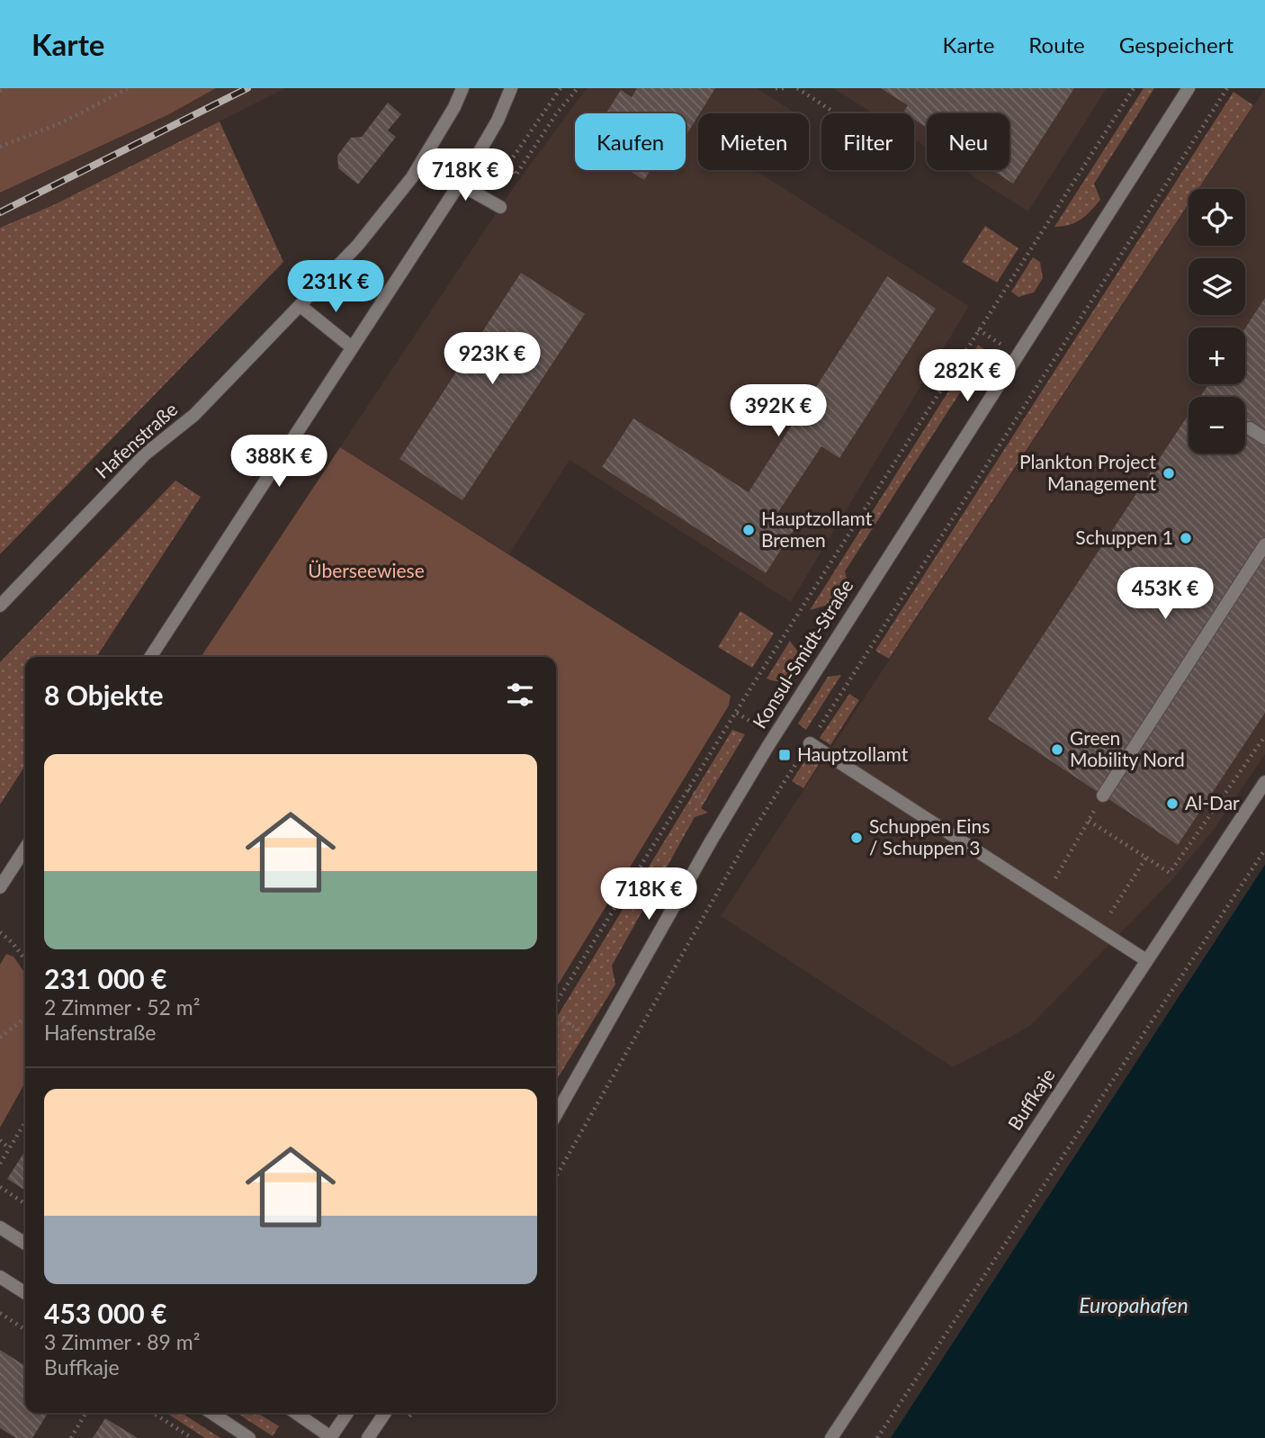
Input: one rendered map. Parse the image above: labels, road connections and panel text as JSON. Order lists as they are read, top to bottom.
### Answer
{
  "streets": {
    "street": ["Hafenstraße", "Konsul-Smidt-Straße", "Buffkaje"]
  },
  "water": ["Europahafen"],
  "parks": ["Überseewiese"],
  "places": {
    "other": [
      "Plankton Project Management",
      "Hauptzollamt Bremen",
      "Schuppen 1",
      "Green Mobility Nord",
      "Al-Dar",
      "Schuppen Eins / Schuppen 3"
    ],
    "transit": ["Hauptzollamt"]
  },
  "page": {
    "header": "Karte",
    "nav": ["Karte", "Route", "Gespeichert"],
    "chip": [
      "Kaufen",
      "Mieten",
      "Filter",
      "Neu"
    ],
    "price": [
      "718K €",
      "231K €",
      "923K €",
      "282K €",
      "392K €",
      "388K €",
      "453K €",
      "718K €"
    ],
    "map_buttons": ["+", "−"],
    "heading": "8 Objekte",
    "list": [
      {
        "name": "231 000 €",
        "note": "2 Zimmer · 52 m² · Hafenstraße"
      },
      {
        "name": "453 000 €",
        "note": "3 Zimmer · 89 m² · Buffkaje"
      }
    ]
  }
}
